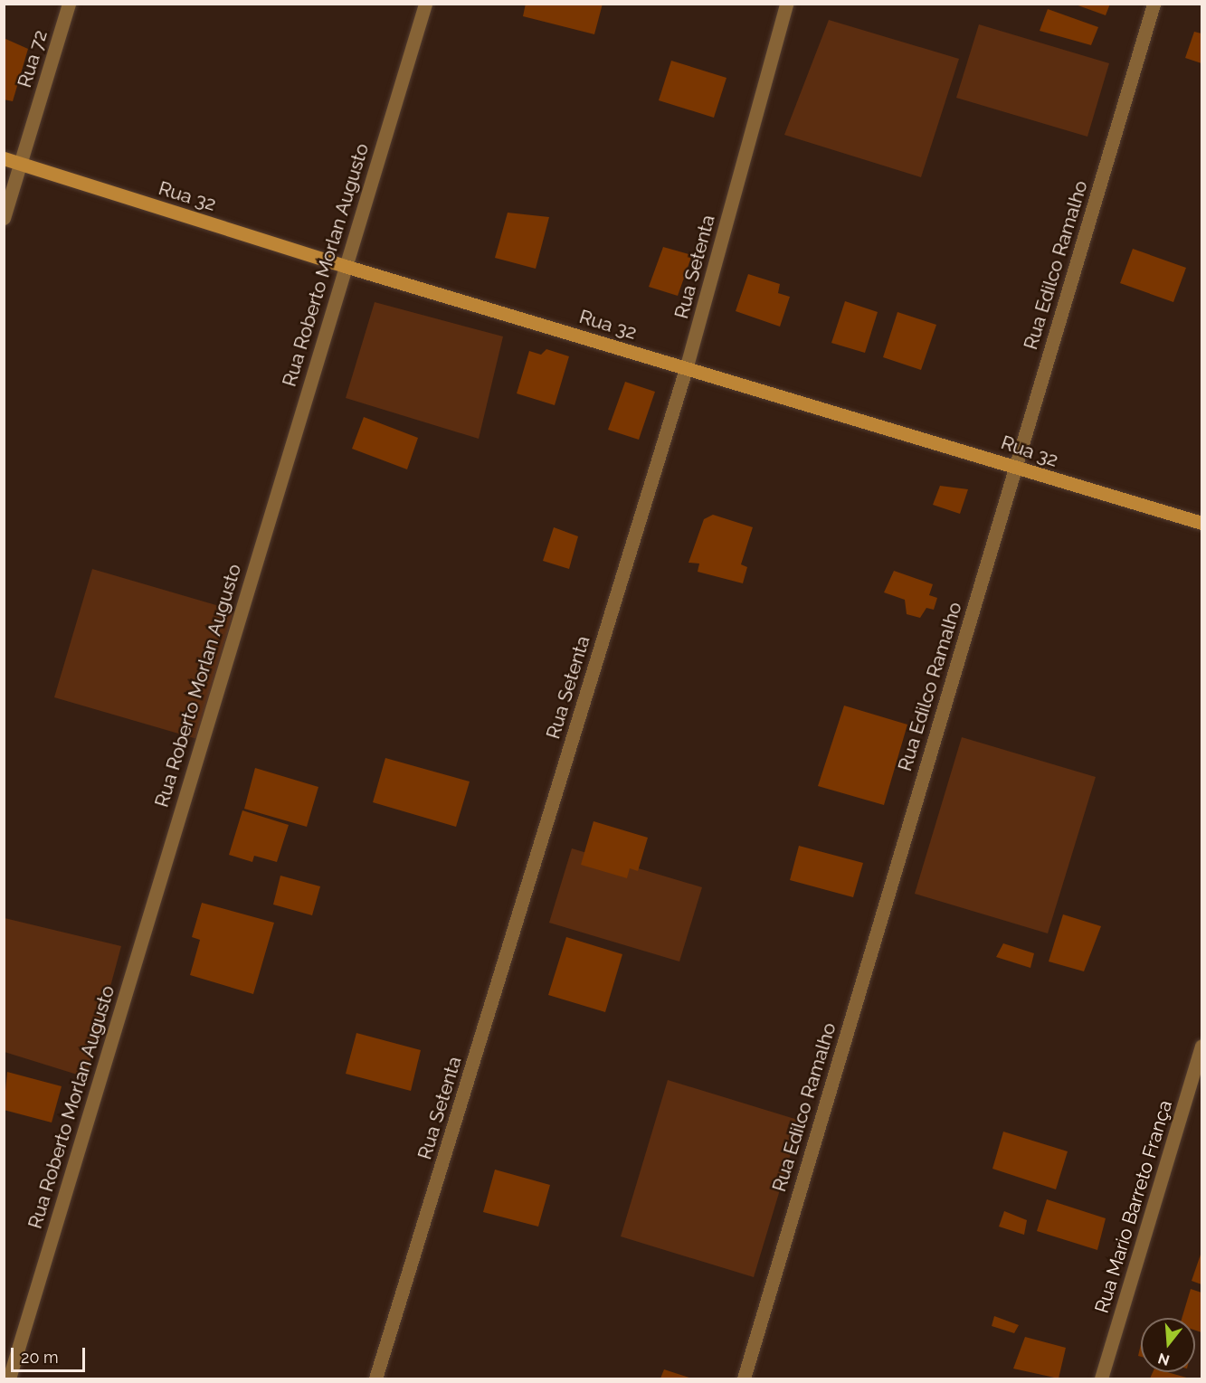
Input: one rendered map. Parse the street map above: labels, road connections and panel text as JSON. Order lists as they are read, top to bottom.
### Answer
{
  "streets": {
    "main road": ["Rua 32"],
    "street": [
      "Rua 72",
      "Rua Roberto Morlan Augusto",
      "Rua Edilco Ramalho",
      "Rua Setenta",
      "Rua Mario Barreto França"
    ]
  },
  "crossings": [
    ["Rua 72", "Rua 32"],
    ["Rua 32", "Rua Roberto Morlan Augusto"],
    ["Rua 32", "Rua Edilco Ramalho"],
    ["Rua 32", "Rua Setenta"]
  ],
  "scale_bar": "20 m",
  "north": "bottom"
}
